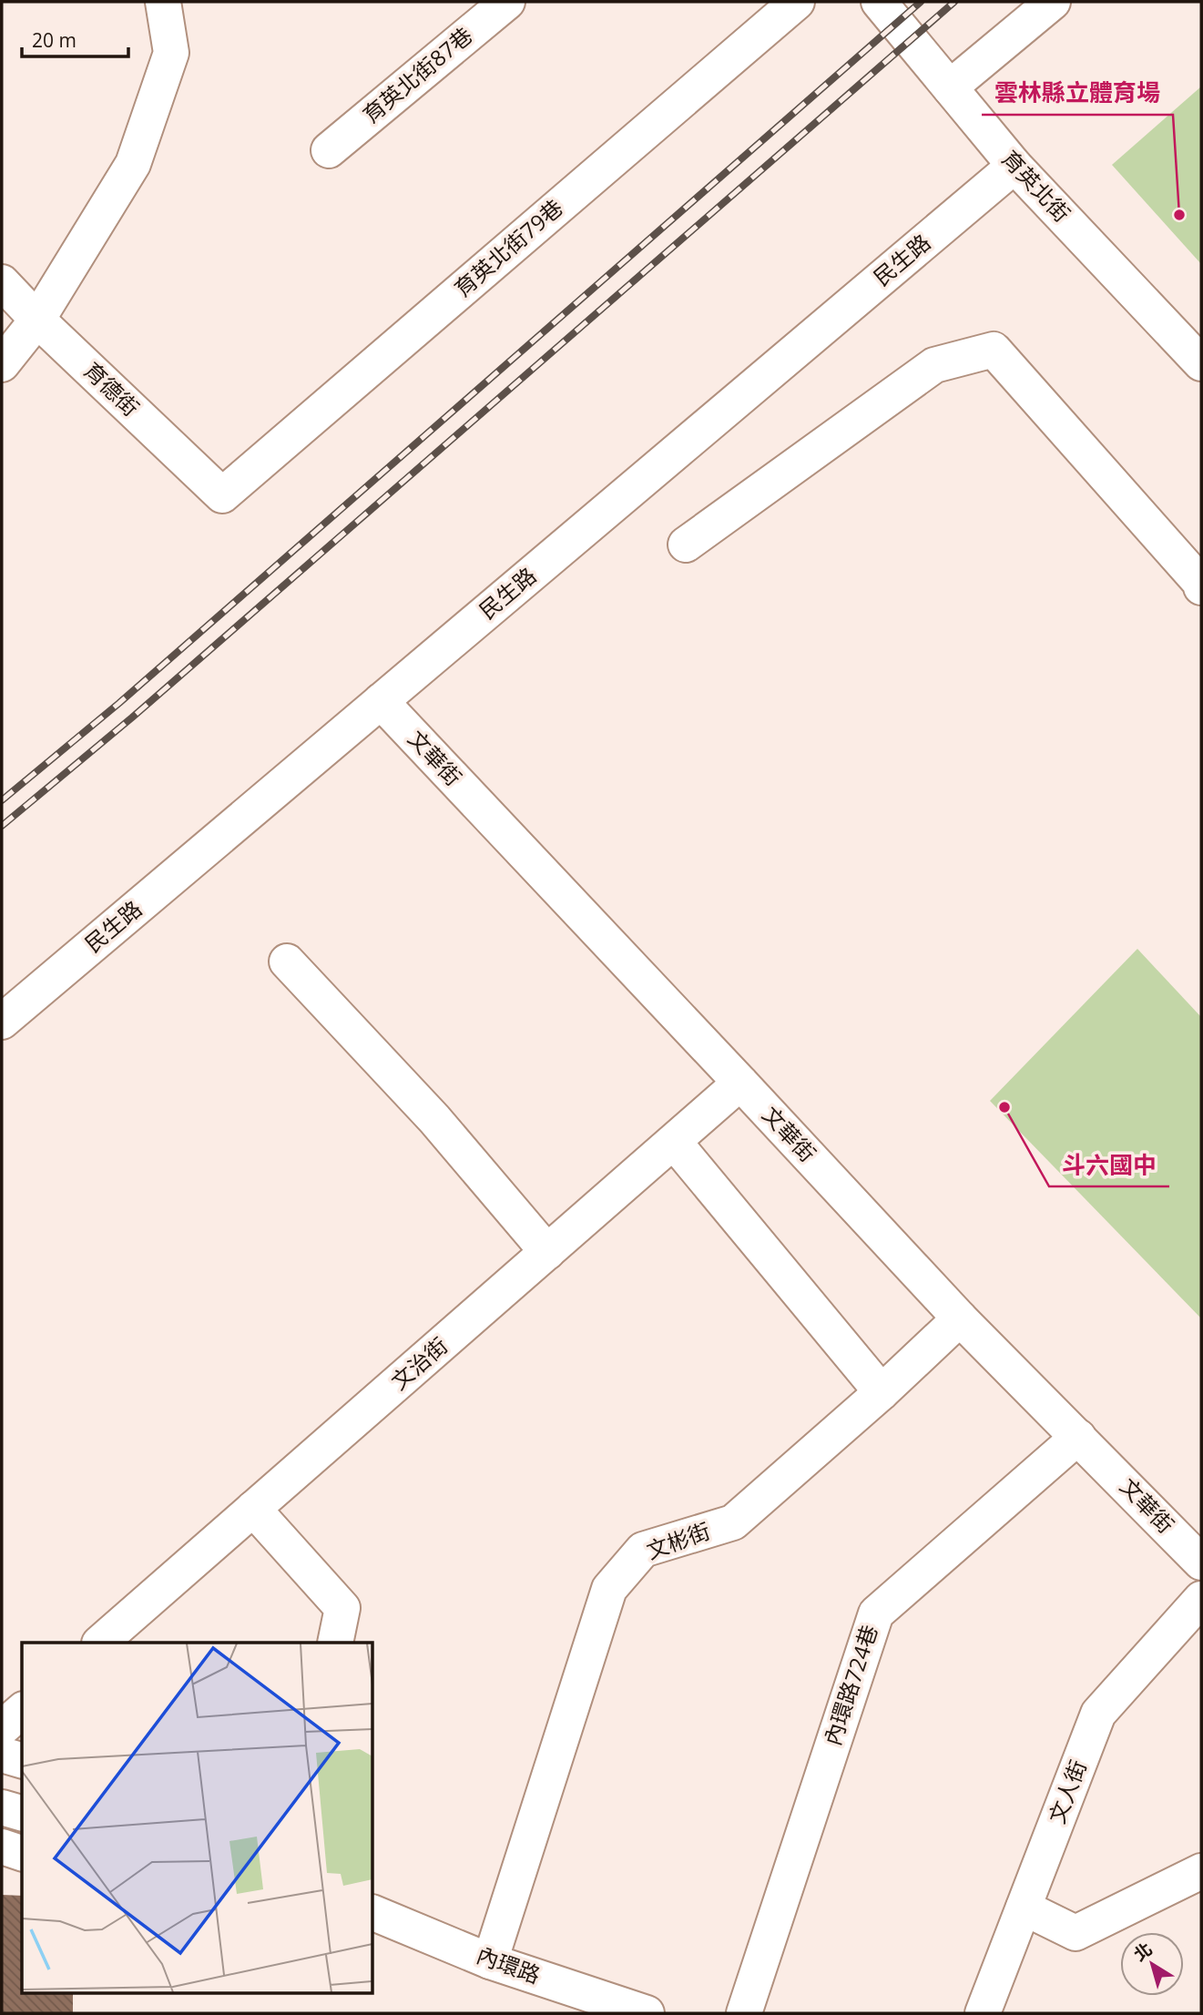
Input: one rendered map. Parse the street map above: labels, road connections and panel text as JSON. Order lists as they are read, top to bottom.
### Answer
{
  "streets": {
    "street": [
      "育英北街87巷",
      "育英北街",
      "育英北街79巷",
      "民生路",
      "育德街",
      "文華街",
      "文治街",
      "文彬街",
      "內環路724巷",
      "文人街",
      "內環路"
    ]
  },
  "crossings": [
    ["育英北街", "民生路"],
    ["育英北街79巷", "育德街"],
    ["民生路", "文華街"],
    ["文華街", "文治街"],
    ["文華街", "文彬街"],
    ["文華街", "內環路724巷"],
    ["文彬街", "內環路"]
  ],
  "places": ["雲林縣立體育場", "斗六國中"],
  "scale_bar": "20 m",
  "north": "top left"
}
